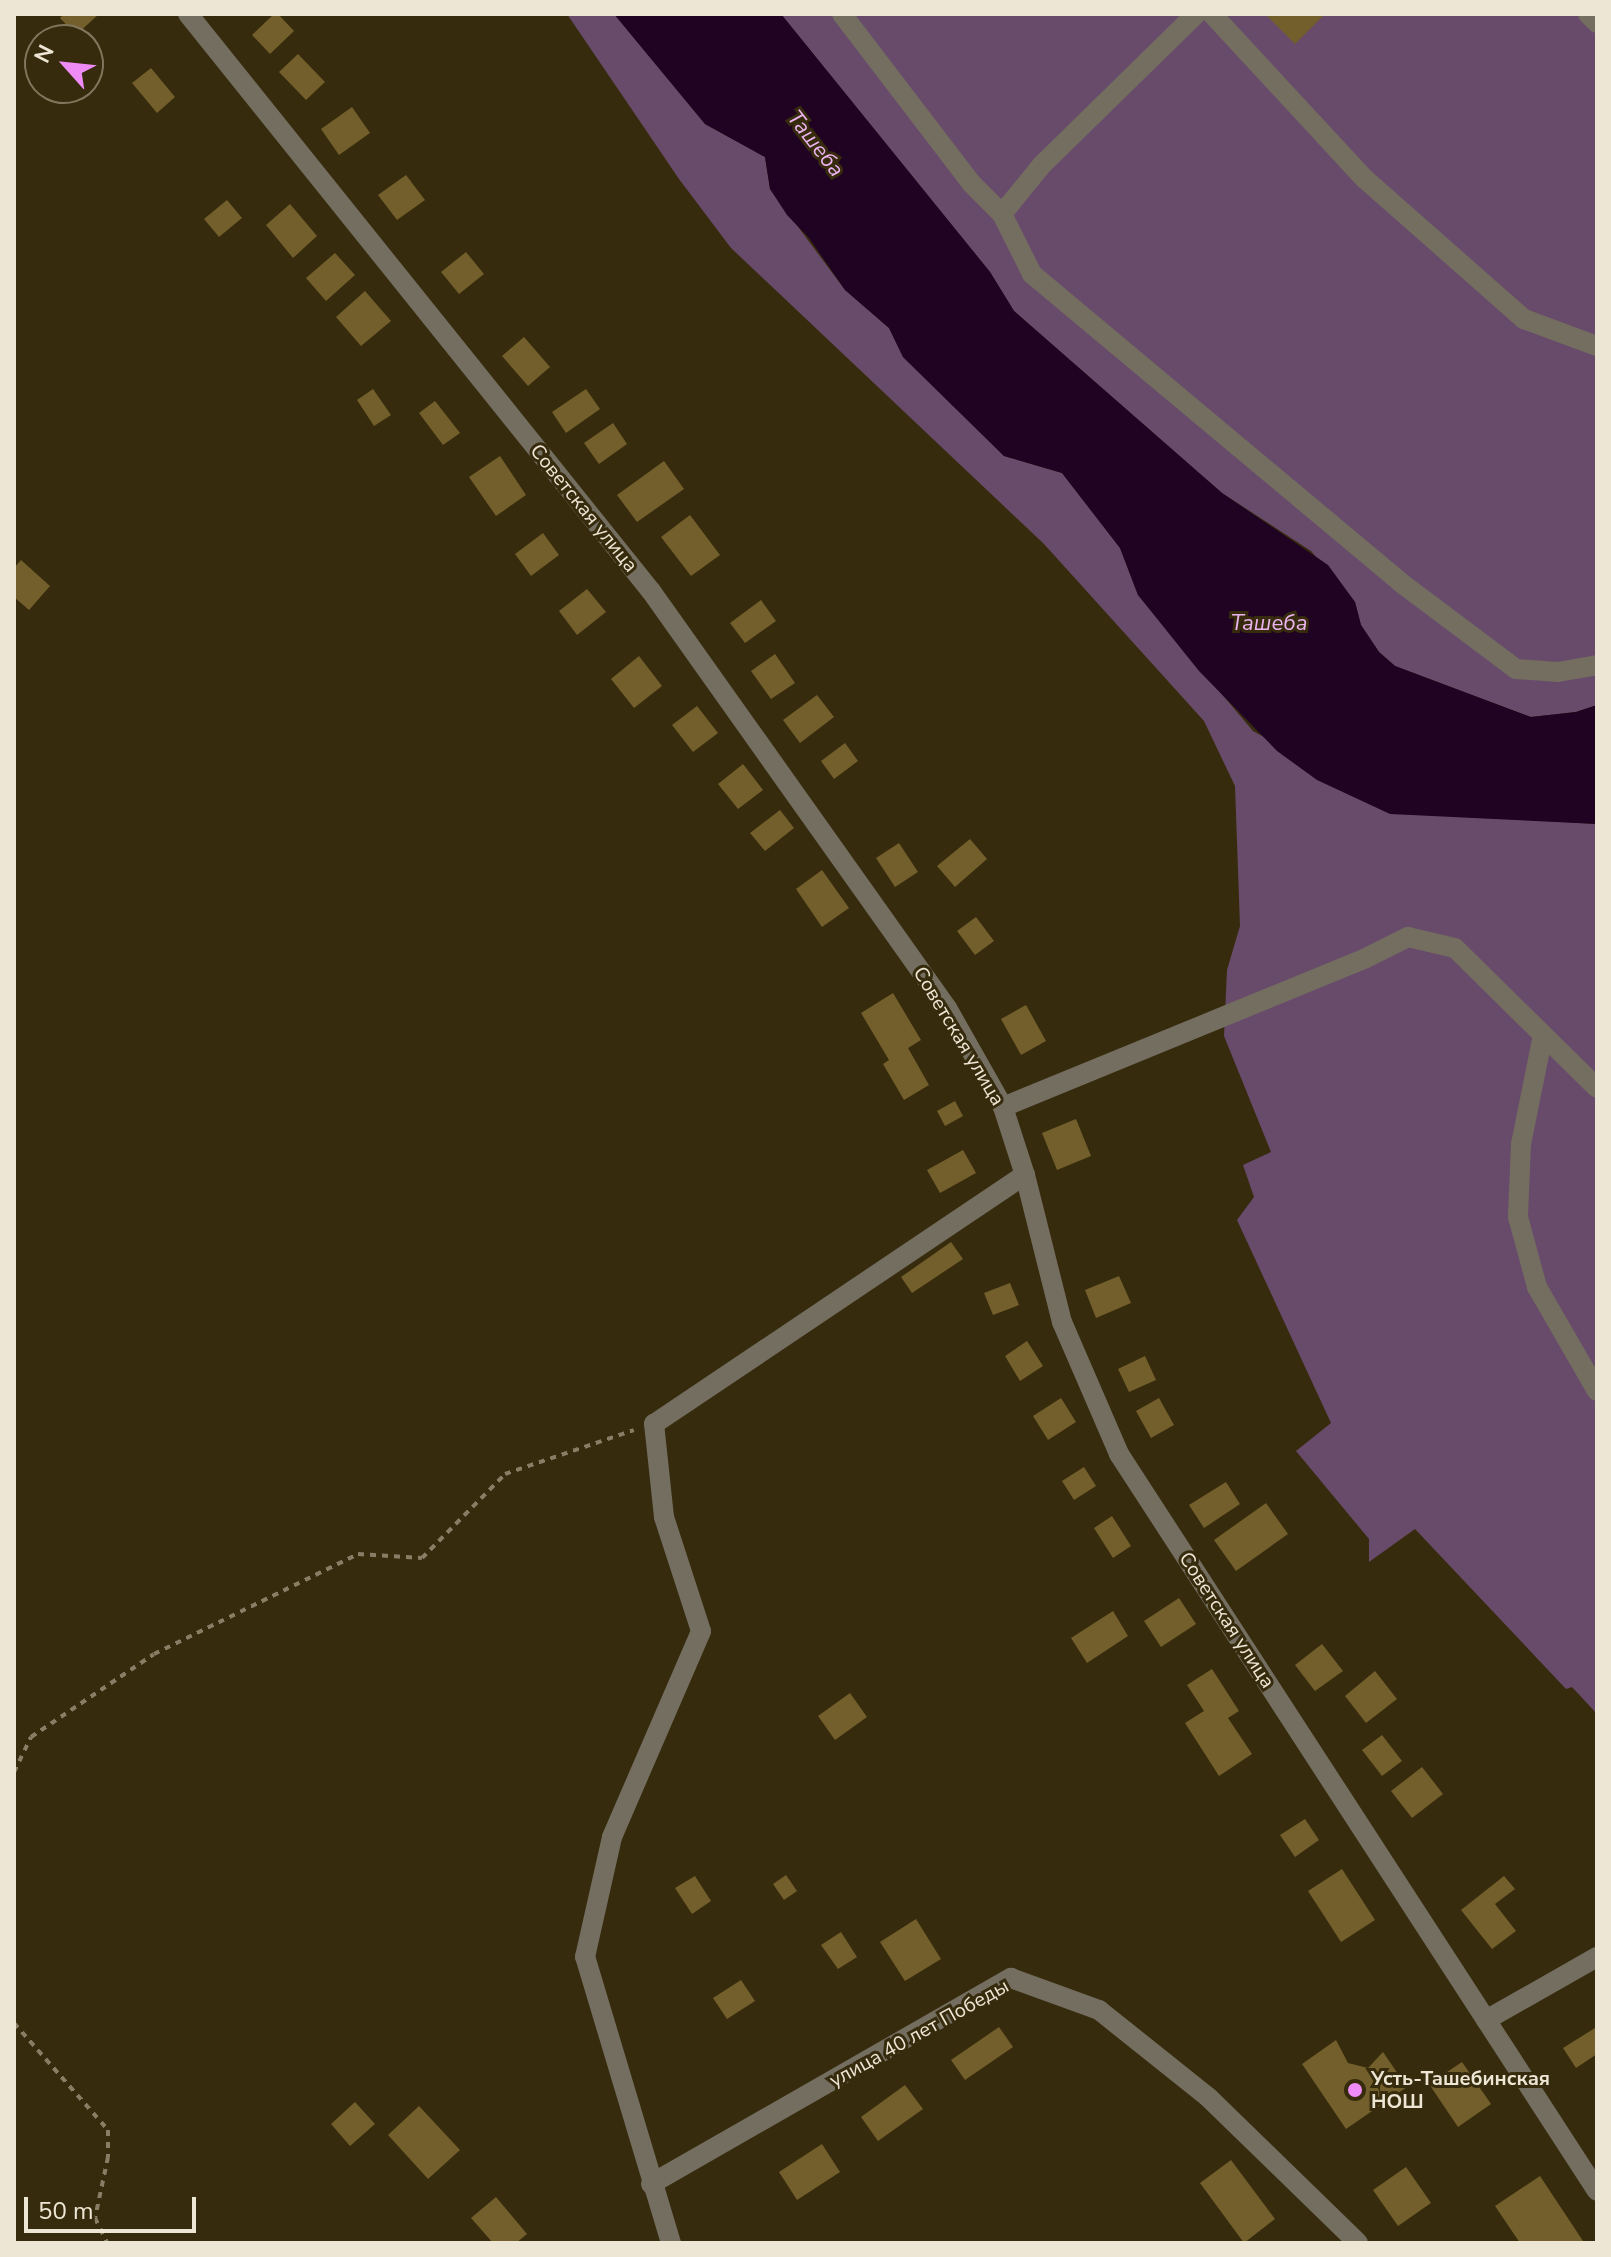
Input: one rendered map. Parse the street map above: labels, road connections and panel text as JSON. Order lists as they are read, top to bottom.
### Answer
{
  "streets": {
    "street": ["Советская улица", "улица 40 лет Победы"]
  },
  "water": ["Ташеба"],
  "places": ["Усть-Ташебинская НОШ"],
  "scale_bar": "50 m",
  "north": "top left"
}
